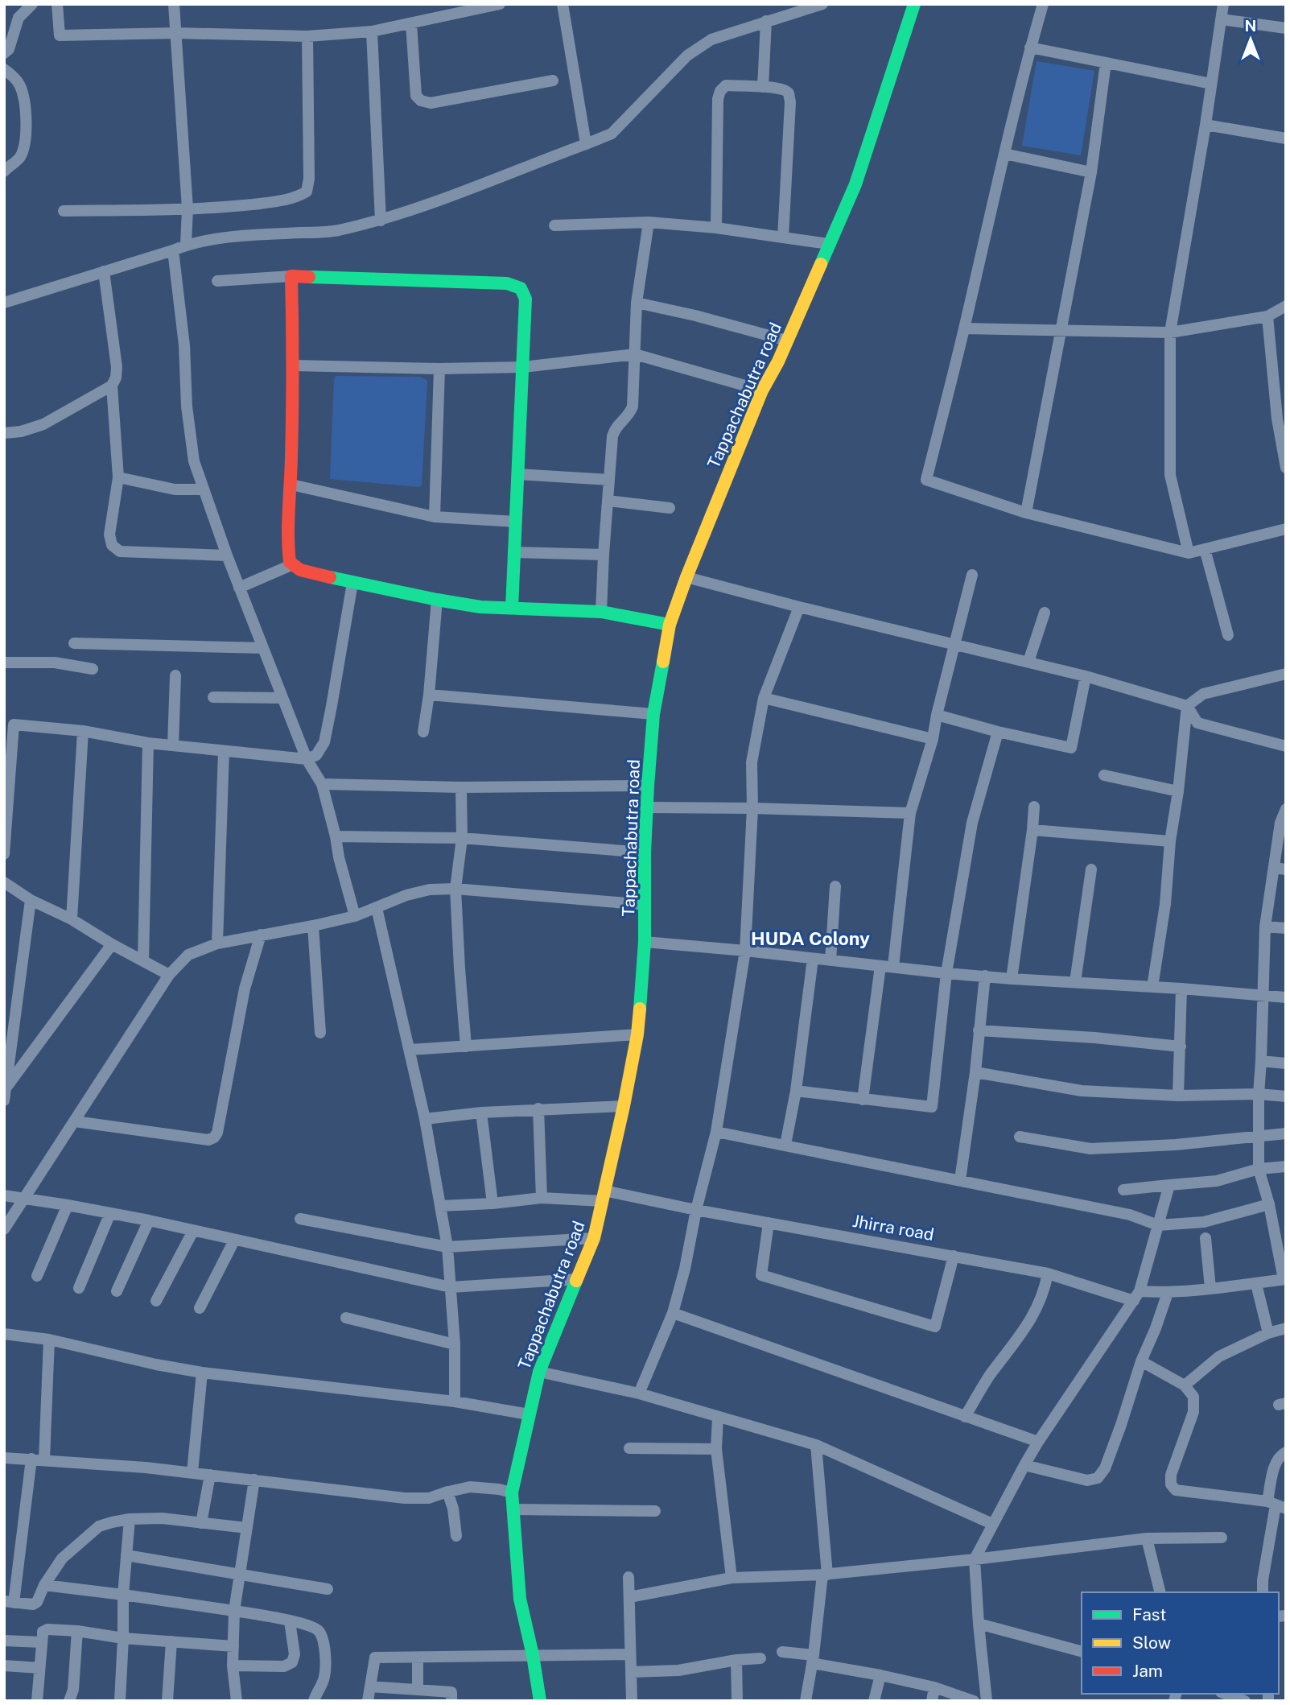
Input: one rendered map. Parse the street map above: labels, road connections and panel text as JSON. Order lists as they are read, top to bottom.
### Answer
{
  "streets": {
    "main road": ["Tappachabutra road"],
    "street": ["Jhirra road"]
  },
  "crossings": [
    ["Tappachabutra road", "Jhirra road"]
  ],
  "districts": ["HUDA Colony"],
  "legend": ["Fast", "Slow", "Jam"],
  "north": "top"
}
